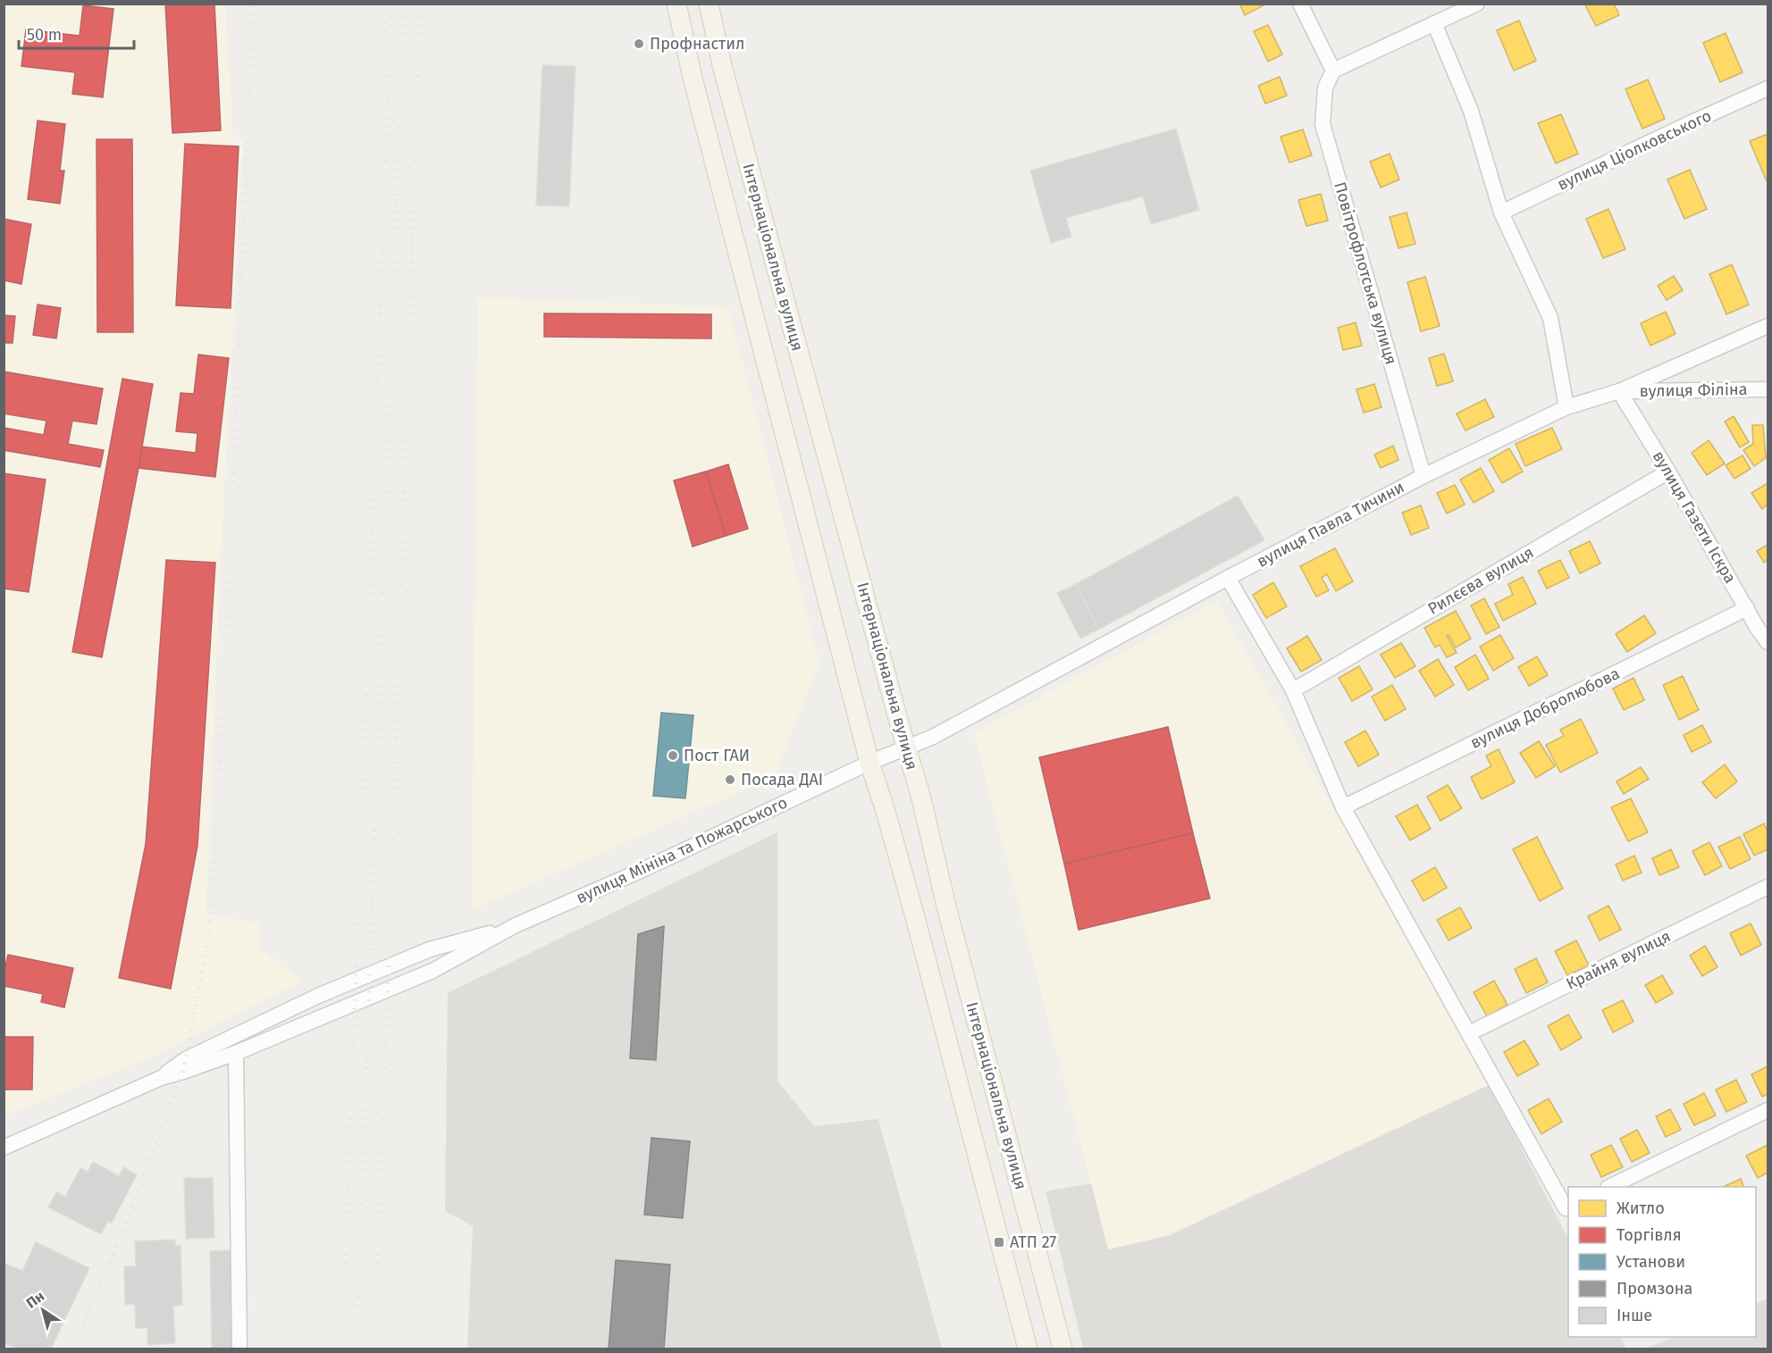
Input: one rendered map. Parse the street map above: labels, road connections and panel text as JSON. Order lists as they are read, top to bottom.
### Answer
{
  "streets": {
    "main road": ["Інтернаціональна вулиця"],
    "street": [
      "вулиця Ціолковського",
      "Повітрофлотська вулиця",
      "вулиця Філіна",
      "вулиця Газети Іскра",
      "вулиця Павла Тичини",
      "Рилєєва вулиця",
      "вулиця Добролюбова",
      "вулиця Мініна та Пожарського",
      "Крайня вулиця"
    ]
  },
  "crossings": [
    ["Інтернаціональна вулиця", "вулиця Павла Тичини"],
    ["Інтернаціональна вулиця", "вулиця Мініна та Пожарського"],
    ["Повітрофлотська вулиця", "вулиця Павла Тичини"],
    ["вулиця Філіна", "вулиця Газети Іскра"],
    ["вулиця Філіна", "вулиця Павла Тичини"],
    ["вулиця Газети Іскра", "вулиця Павла Тичини"],
    ["вулиця Газети Іскра", "Рилєєва вулиця"],
    ["вулиця Газети Іскра", "вулиця Добролюбова"],
    ["вулиця Павла Тичини", "вулиця Мініна та Пожарського"]
  ],
  "places": {
    "other": ["Профнастил", "Пост ГАИ", "Посада ДАІ"],
    "transit": ["АТП 27"]
  },
  "legend": [
    "Житло",
    "Торгівля",
    "Установи",
    "Промзона",
    "Інше"
  ],
  "scale_bar": "50 m",
  "north": "top left"
}
